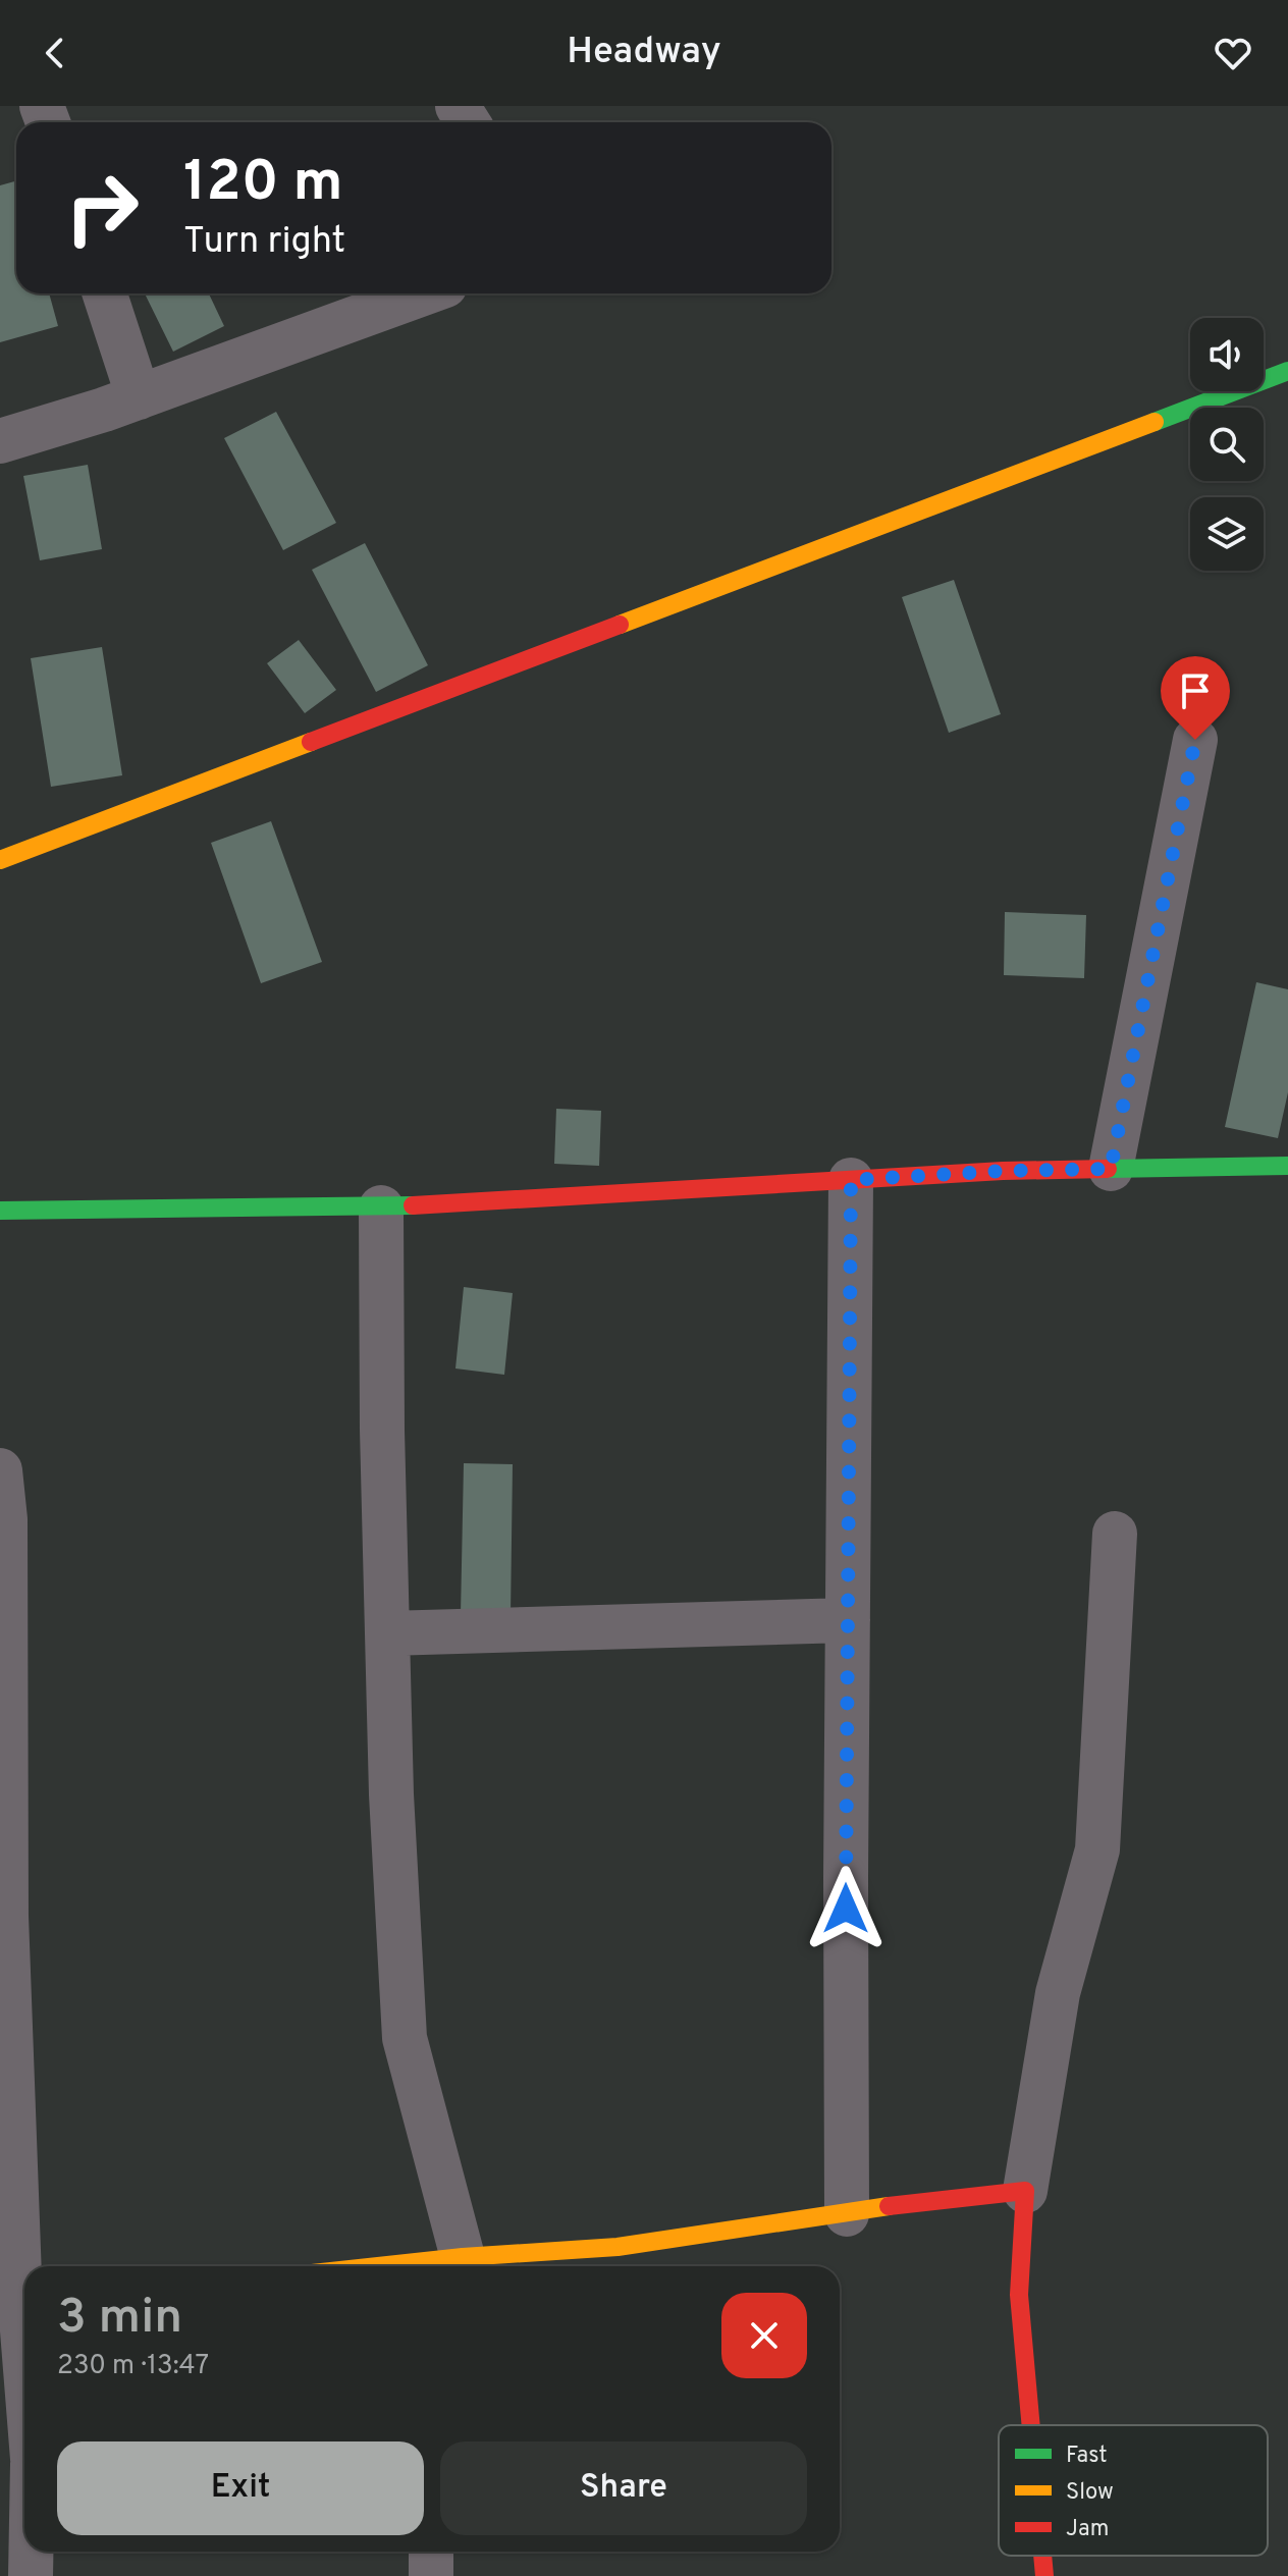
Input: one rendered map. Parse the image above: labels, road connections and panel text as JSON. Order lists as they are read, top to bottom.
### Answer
{
  "legend": ["Fast", "Slow", "Jam"],
  "page": {
    "header": "Headway",
    "turn": ["120 m", "Turn right"],
    "heading": ["3 min", "230 m · 13:47"],
    "buttons": ["Exit", "Share"]
  }
}
